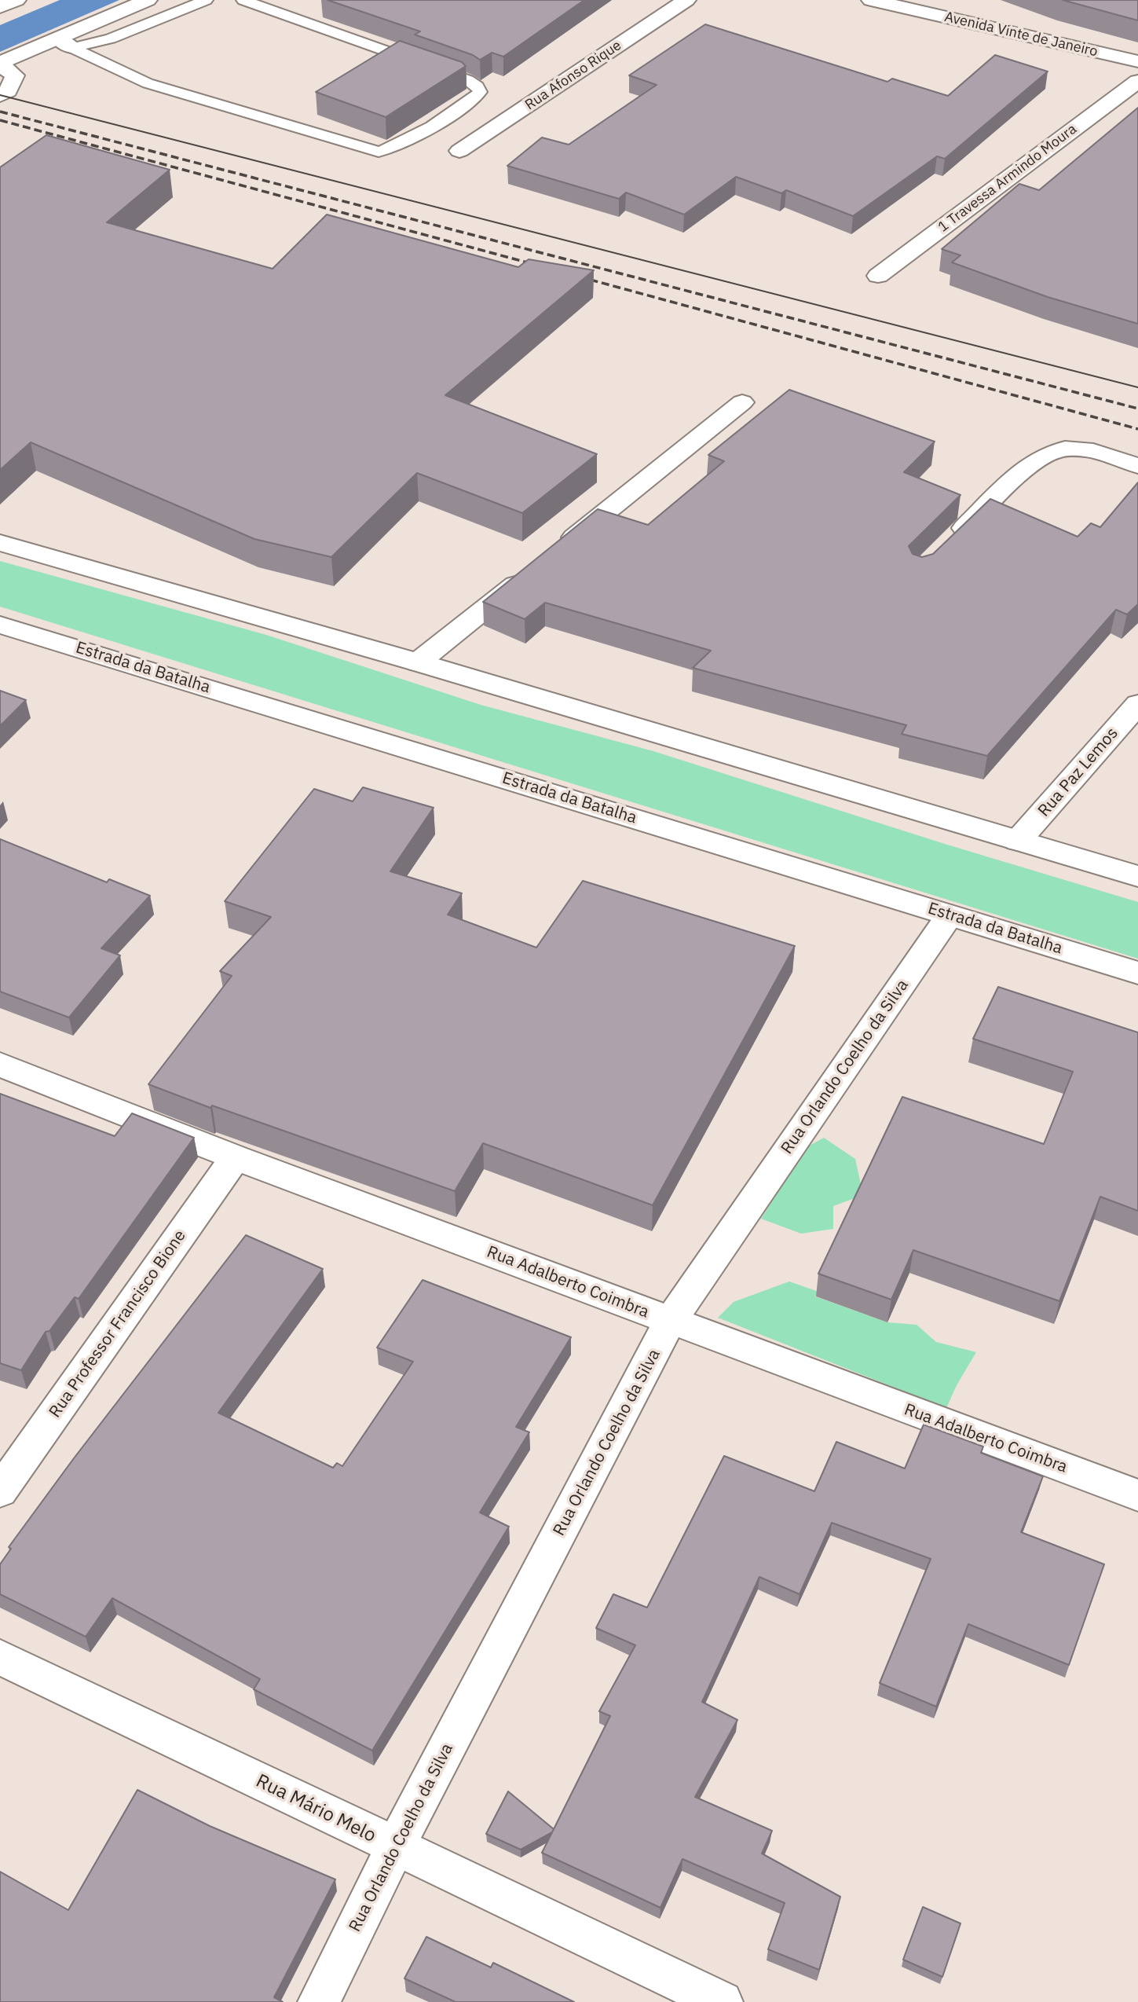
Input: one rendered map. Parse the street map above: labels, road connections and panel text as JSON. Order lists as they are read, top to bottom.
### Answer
{
  "streets": {
    "main road": [
      "Avenida Vinte de Janeiro",
      "Rua Afonso Rique",
      "1 Travessa Armindo Moura",
      "Estrada da Batalha",
      "Rua Paz Lemos",
      "Rua Orlando Coelho da Silva",
      "Rua Adalberto Coimbra",
      "Rua Professor Francisco Bione",
      "Rua Mário Melo"
    ]
  },
  "crossings": [
    ["Estrada da Batalha", "Rua Orlando Coelho da Silva"],
    ["Rua Orlando Coelho da Silva", "Rua Adalberto Coimbra"],
    ["Rua Orlando Coelho da Silva", "Rua Mário Melo"],
    ["Rua Adalberto Coimbra", "Rua Professor Francisco Bione"]
  ]
}
